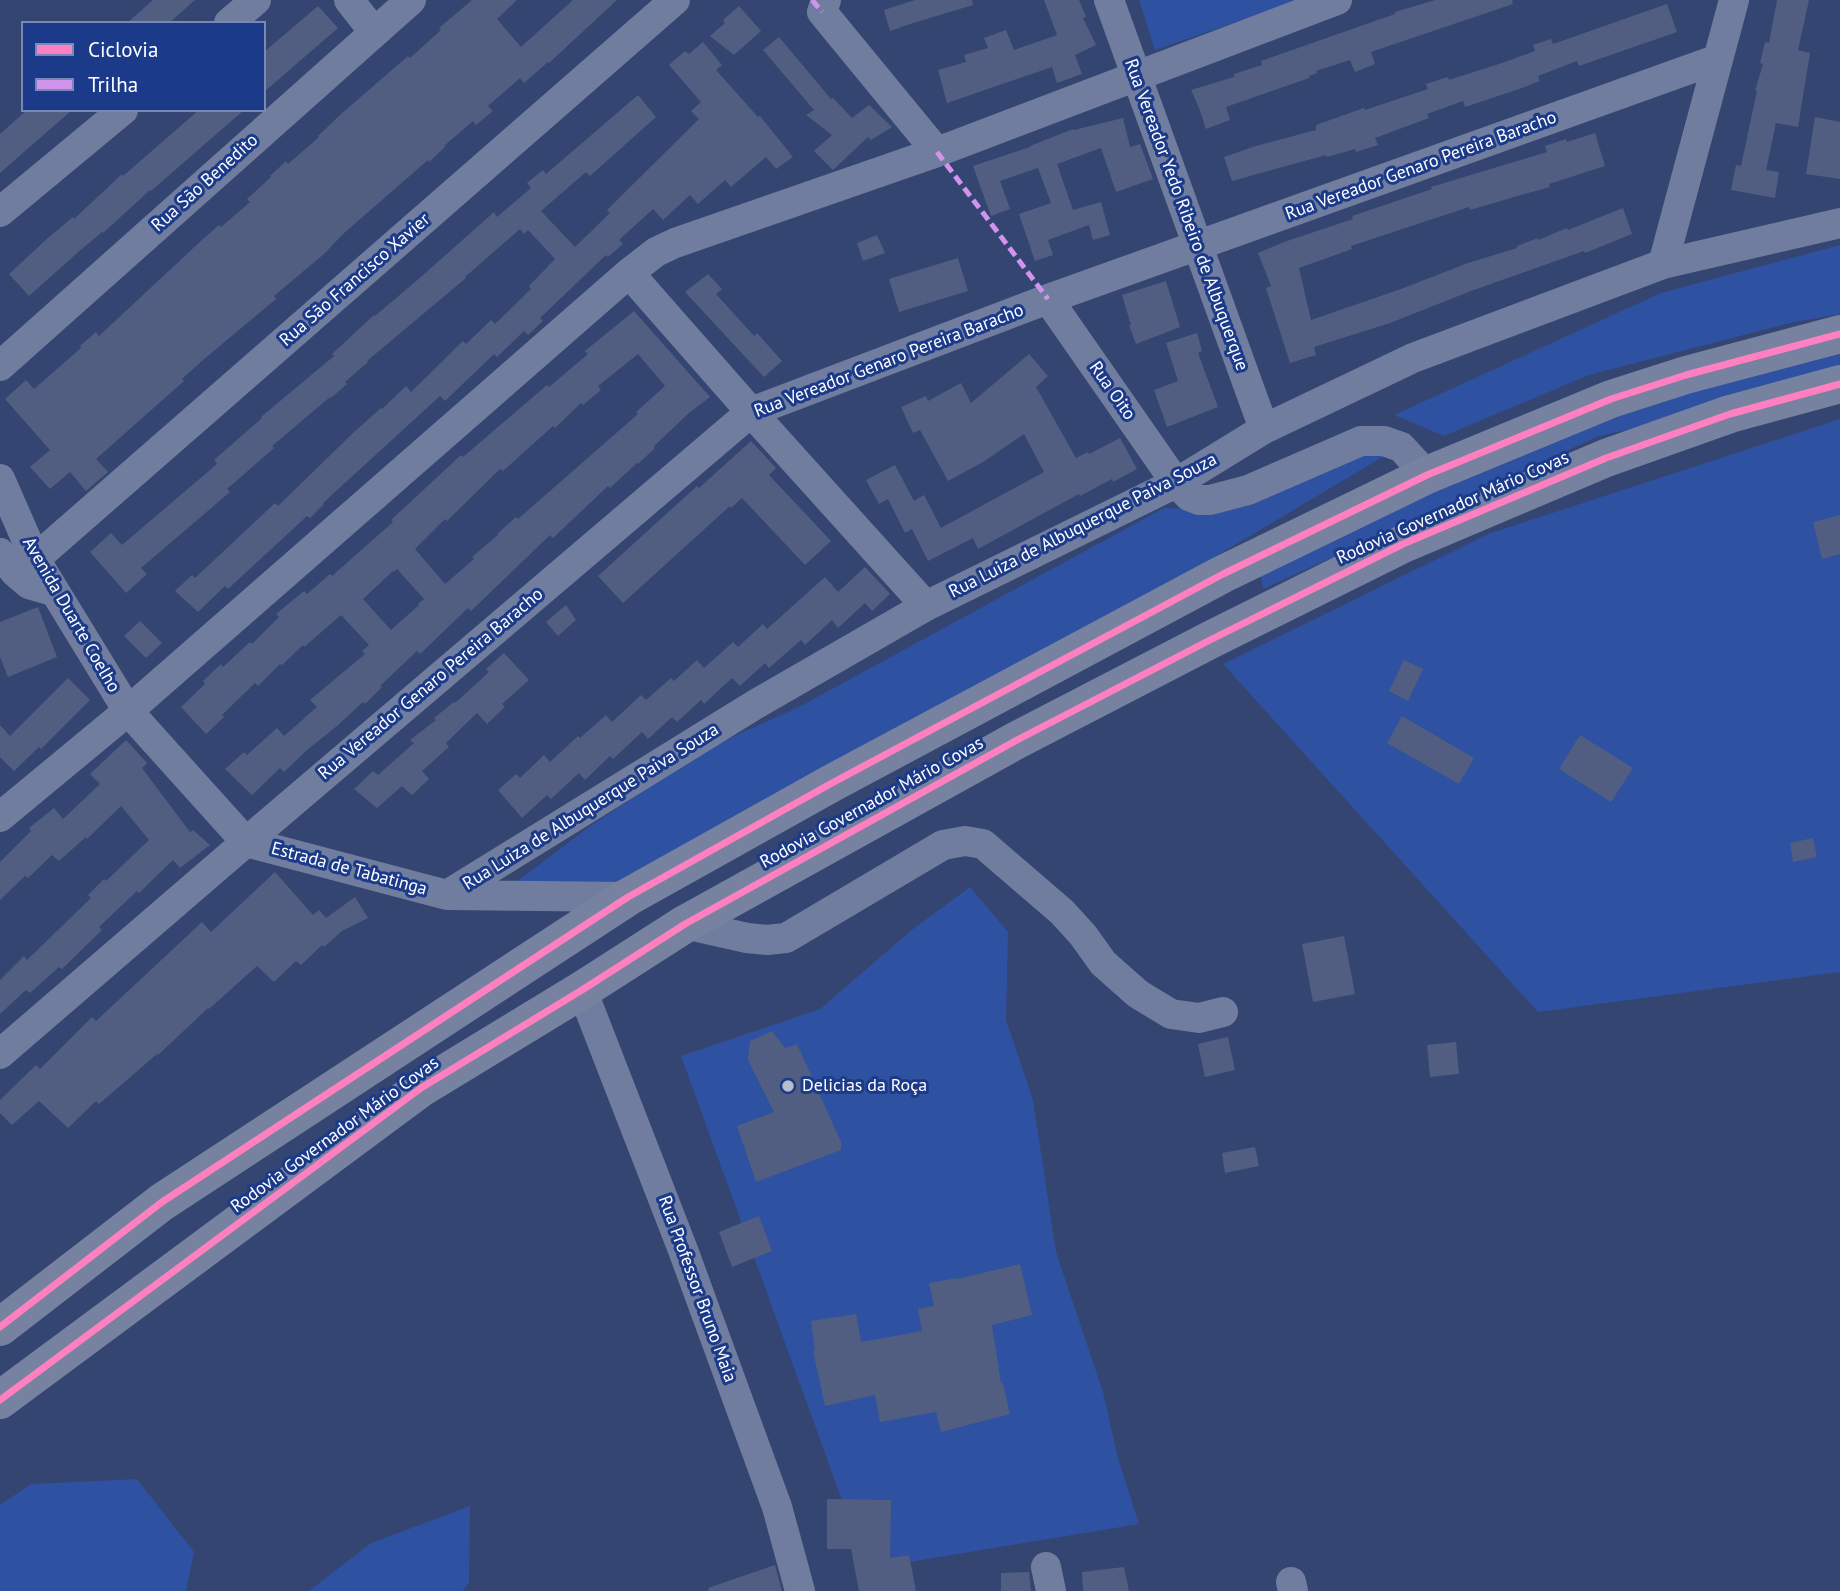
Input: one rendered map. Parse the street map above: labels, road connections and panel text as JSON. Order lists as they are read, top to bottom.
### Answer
{
  "streets": {
    "highway": ["Rodovia Governador Mário Covas"],
    "street": [
      "Rua Vereador Genaro Pereira Baracho",
      "Rua São Benedito",
      "Rua Vereador Yedo Ribeiro de Albuquerque",
      "Rua São Francisco Xavier",
      "Rua Oito",
      "Rua Luiza de Albuquerque Paiva Souza",
      "Avenida Duarte Coelho",
      "Estrada de Tabatinga",
      "Rua Professor Bruno Maia"
    ]
  },
  "crossings": [
    ["Rua Vereador Genaro Pereira Baracho", "Rua Vereador Yedo Ribeiro de Albuquerque"],
    ["Rua Vereador Genaro Pereira Baracho", "Rua Oito"],
    ["Rua Vereador Genaro Pereira Baracho", "Estrada de Tabatinga"],
    ["Rua Vereador Yedo Ribeiro de Albuquerque", "Rua Luiza de Albuquerque Paiva Souza"],
    ["Rua São Francisco Xavier", "Avenida Duarte Coelho"],
    ["Rua Oito", "Rua Luiza de Albuquerque Paiva Souza"],
    ["Rodovia Governador Mário Covas", "Estrada de Tabatinga"],
    ["Rodovia Governador Mário Covas", "Rua Professor Bruno Maia"],
    ["Rua Luiza de Albuquerque Paiva Souza", "Estrada de Tabatinga"]
  ],
  "places": ["Delicias da Roça"],
  "legend": ["Ciclovia", "Trilha"]
}
